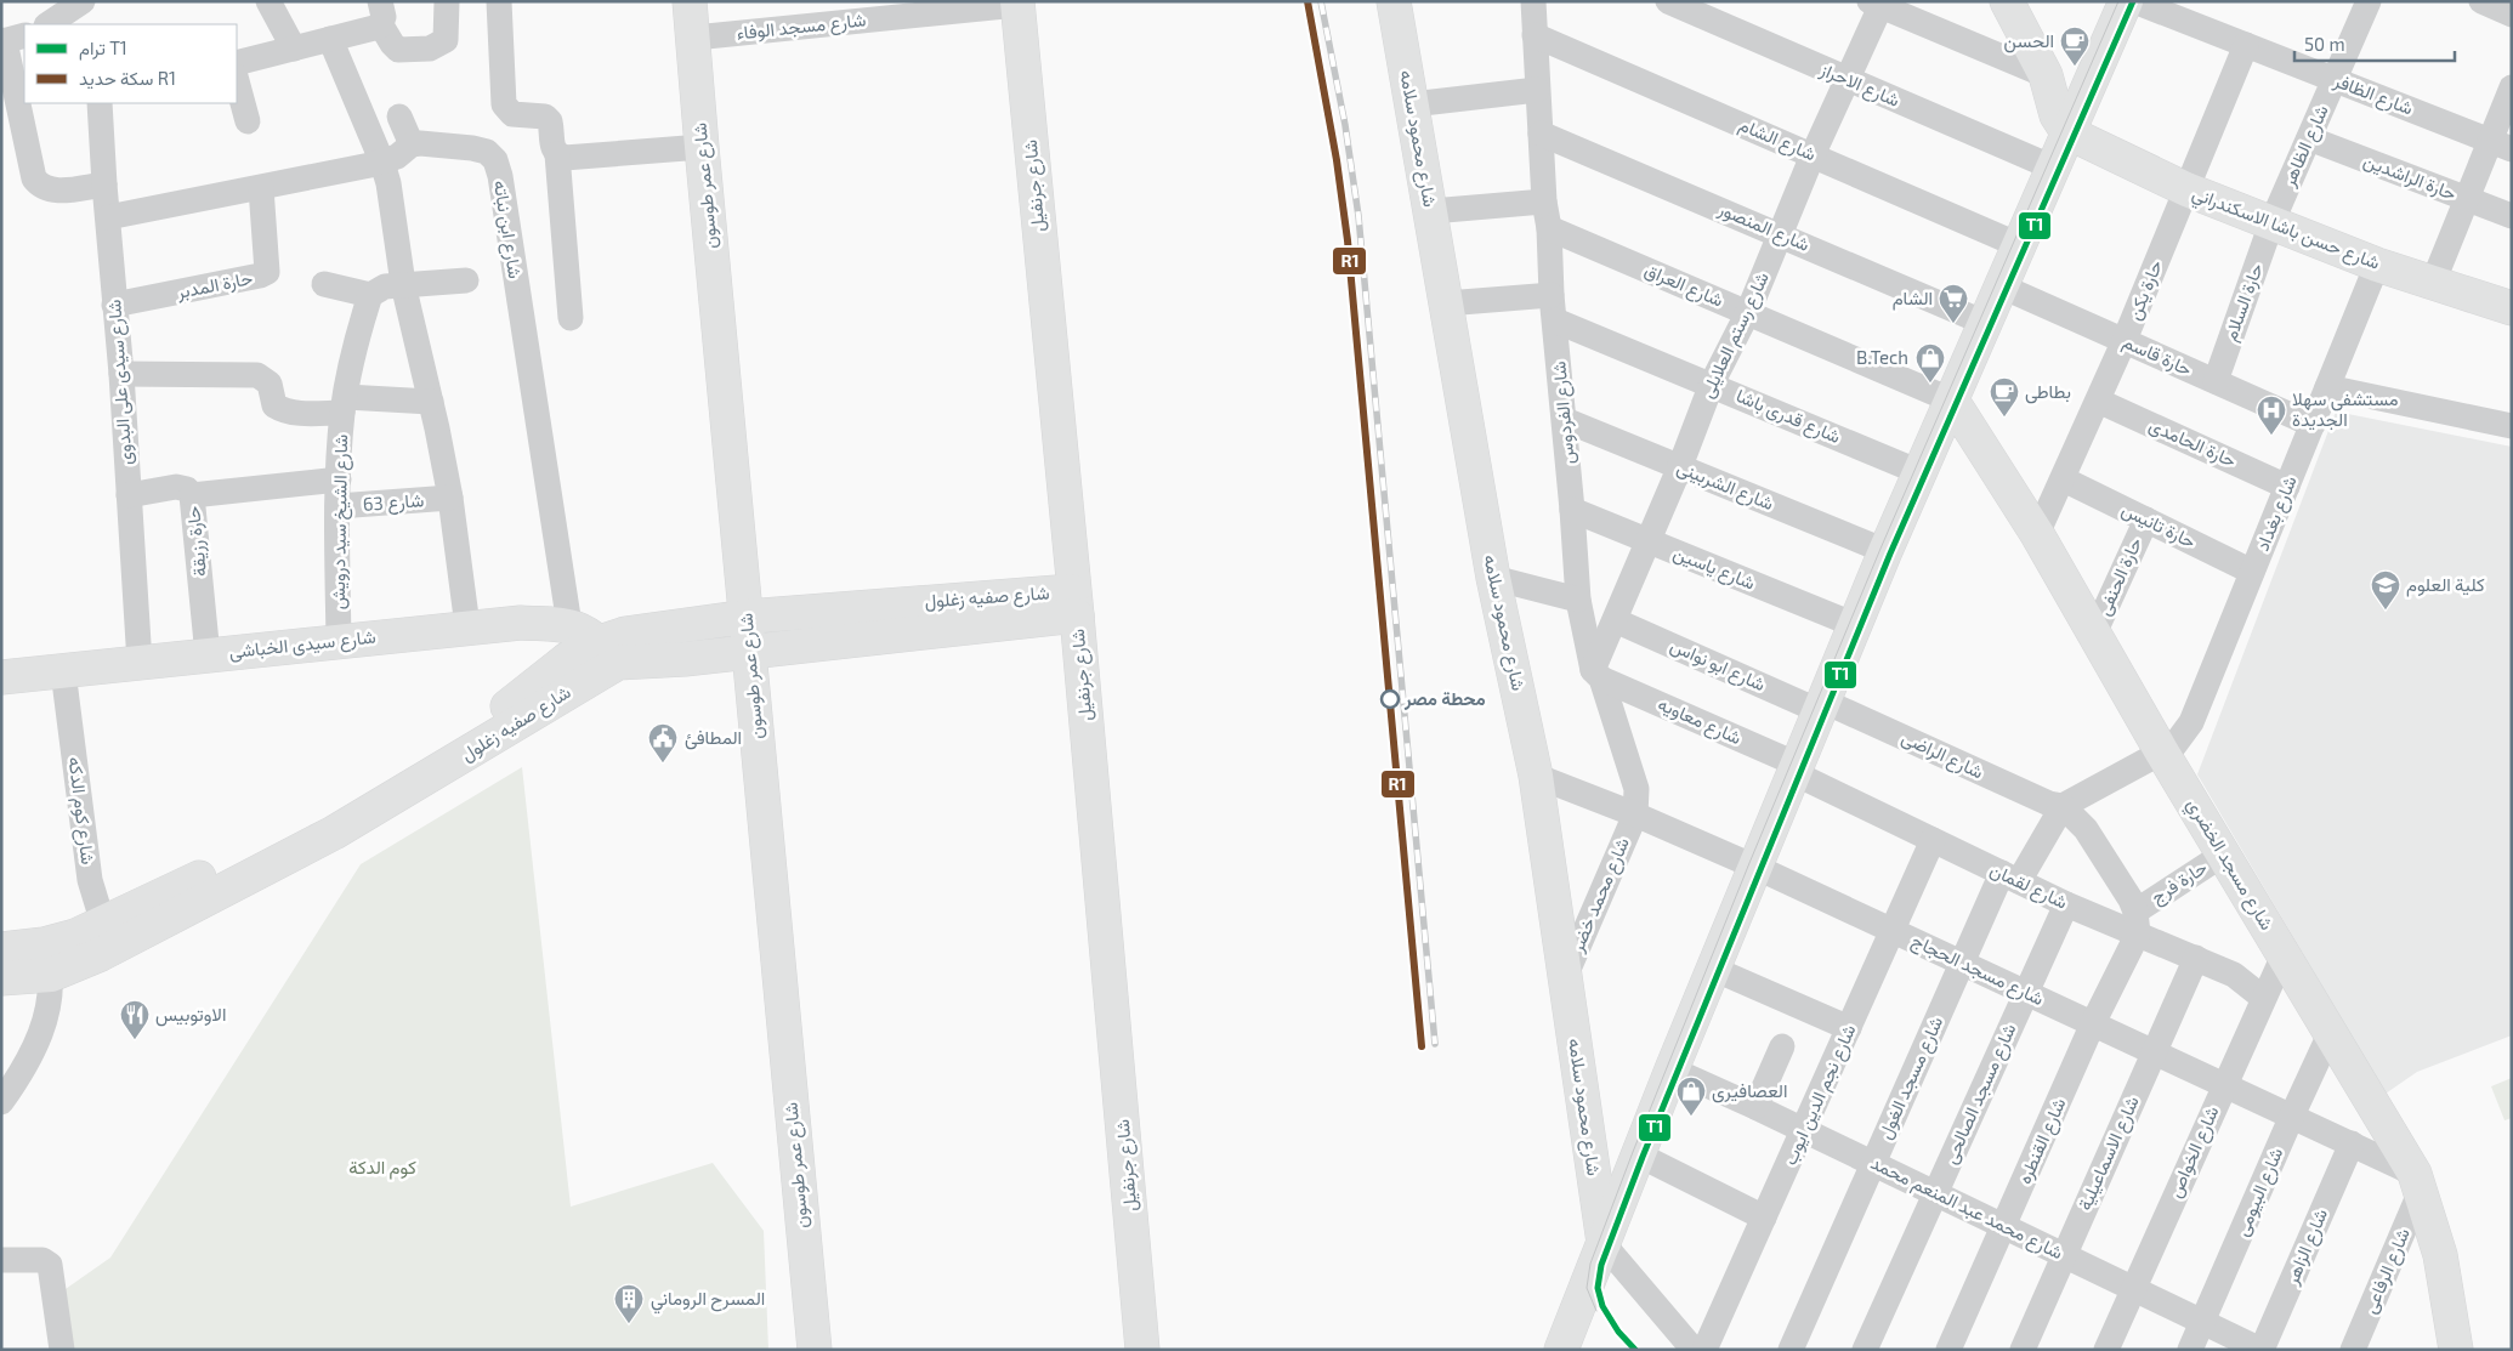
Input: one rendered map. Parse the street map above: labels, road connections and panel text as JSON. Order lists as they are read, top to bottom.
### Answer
{
  "streets": {
    "main road": [
      "شارع محمود سلامه",
      "شارع عمر طوسون",
      "شارع جرنفيل",
      "شارع حسن باشا الاسكندراني",
      "شارع صفيه زغلول",
      "شارع سيدى الخباشى",
      "شارع مسجد الخضري"
    ],
    "street": [
      "شارع مسجد الوفاء",
      "شارع الاحراز",
      "شارع الظافر",
      "شارع الشام",
      "شارع الظاهر",
      "حارة الراشدين",
      "شارع المنصور",
      "شارع ابن نباته",
      "حارة المدبر",
      "شارع العراق",
      "حارة يكن",
      "حارة السلام",
      "شارع رستم العلايلى",
      "حارة قاسم",
      "شارع سيدى على البدوى",
      "شارع الفردوس",
      "شارع قدرى باشا",
      "حارة الحامدى",
      "شارع الشربينى",
      "شارع 63",
      "شارع بغداد",
      "شارع الشيخ سيد درويش",
      "حارة تانيس",
      "حارة رزيقة",
      "شارع ياسين",
      "حارة الحنفى",
      "شارع ابو نواس",
      "شارع معاويه",
      "شارع الراضى",
      "شارع كوم الدكه",
      "حارة فرج",
      "شارع لقمان",
      "شارع محمد خضر",
      "شارع مسجد الحجاج",
      "شارع مسجد الغول",
      "شارع مسجد الصالحى",
      "شارع نجم الدين ايوب",
      "شارع القنطره",
      "شارع الخواص",
      "شارع الاسماعيلية",
      "شارع البيومى",
      "شارع محمد عبد المنعم محمد",
      "شارع الزاهر",
      "شارع الرفاعى"
    ]
  },
  "crossings": [
    ["شارع مسجد الوفاء", "شارع عمر طوسون"],
    ["شارع مسجد الوفاء", "شارع جرنفيل"],
    ["شارع الاحراز", "شارع رستم العلايلى"],
    ["شارع الظافر", "شارع الظاهر"],
    ["شارع الظافر", "حارة يكن"],
    ["شارع محمود سلامه", "شارع محمد خضر"],
    ["شارع محمود سلامه", "شارع مسجد الحجاج"],
    ["شارع الشام", "شارع رستم العلايلى"],
    ["شارع الشام", "شارع الفردوس"],
    ["شارع الظاهر", "حارة الراشدين"],
    ["شارع الظاهر", "شارع حسن باشا الاسكندراني"],
    ["شارع الظاهر", "حارة السلام"],
    ["شارع عمر طوسون", "شارع صفيه زغلول"],
    ["شارع جرنفيل", "شارع صفيه زغلول"],
    ["شارع المنصور", "شارع رستم العلايلى"],
    ["شارع المنصور", "شارع الفردوس"],
    ["شارع حسن باشا الاسكندراني", "حارة يكن"],
    ["شارع حسن باشا الاسكندراني", "حارة السلام"],
    ["شارع حسن باشا الاسكندراني", "شارع بغداد"],
    ["شارع ابن نباته", "شارع سيدى الخباشى"],
    ["حارة المدبر", "شارع سيدى على البدوى"],
    ["شارع العراق", "شارع رستم العلايلى"],
    ["شارع العراق", "شارع الفردوس"],
    ["شارع العراق", "شارع مسجد الخضري"],
    ["حارة يكن", "حارة قاسم"],
    ["حارة يكن", "حارة الحامدى"],
    ["حارة يكن", "حارة تانيس"],
    ["حارة يكن", "شارع مسجد الخضري"],
    ["حارة السلام", "حارة قاسم"],
    ["شارع رستم العلايلى", "شارع الفردوس"],
    ["شارع رستم العلايلى", "شارع قدرى باشا"],
    ["شارع رستم العلايلى", "شارع الشربينى"],
    ["شارع رستم العلايلى", "شارع ياسين"],
    ["شارع رستم العلايلى", "شارع ابو نواس"],
    ["شارع رستم العلايلى", "شارع معاويه"],
    ["حارة قاسم", "شارع بغداد"],
    ["شارع سيدى على البدوى", "حارة رزيقة"],
    ["شارع سيدى على البدوى", "شارع سيدى الخباشى"],
    ["شارع الفردوس", "شارع قدرى باشا"],
    ["شارع الفردوس", "شارع الشربينى"],
    ["شارع الفردوس", "شارع ياسين"],
    ["شارع الفردوس", "شارع معاويه"],
    ["شارع الفردوس", "شارع محمد خضر"],
    ["شارع الفردوس", "شارع مسجد الحجاج"],
    ["حارة الحامدى", "شارع بغداد"],
    ["شارع 63", "شارع الشيخ سيد درويش"],
    ["شارع بغداد", "حارة تانيس"],
    ["شارع بغداد", "شارع الراضى"],
    ["شارع بغداد", "شارع مسجد الخضري"],
    ["شارع بغداد", "شارع مسجد الغول"],
    ["شارع الشيخ سيد درويش", "شارع سيدى الخباشى"],
    ["حارة تانيس", "حارة الحنفى"],
    ["حارة رزيقة", "شارع سيدى الخباشى"],
    ["حارة الحنفى", "شارع مسجد الخضري"],
    ["شارع صفيه زغلول", "شارع سيدى الخباشى"],
    ["شارع صفيه زغلول", "شارع كوم الدكه"],
    ["شارع سيدى الخباشى", "شارع كوم الدكه"],
    ["شارع ابو نواس", "شارع الراضى"],
    ["شارع معاويه", "شارع لقمان"],
    ["شارع الراضى", "حارة فرج"],
    ["شارع الراضى", "شارع لقمان"],
    ["شارع الراضى", "شارع مسجد الغول"],
    ["شارع الراضى", "شارع القنطره"],
    ["شارع مسجد الخضري", "حارة فرج"],
    ["شارع مسجد الخضري", "شارع مسجد الحجاج"],
    ["شارع مسجد الخضري", "شارع الخواص"],
    ["شارع مسجد الخضري", "شارع البيومى"],
    ["شارع مسجد الخضري", "شارع الرفاعى"],
    ["حارة فرج", "شارع لقمان"],
    ["حارة فرج", "شارع القنطره"],
    ["شارع لقمان", "شارع مسجد الغول"],
    ["شارع لقمان", "شارع مسجد الصالحى"],
    ["شارع لقمان", "شارع نجم الدين ايوب"],
    ["شارع لقمان", "شارع القنطره"],
    ["شارع لقمان", "شارع الخواص"],
    ["شارع لقمان", "شارع الاسماعيلية"],
    ["شارع محمد خضر", "شارع مسجد الحجاج"],
    ["شارع مسجد الحجاج", "شارع مسجد الغول"],
    ["شارع مسجد الحجاج", "شارع مسجد الصالحى"],
    ["شارع مسجد الحجاج", "شارع نجم الدين ايوب"],
    ["شارع مسجد الحجاج", "شارع القنطره"],
    ["شارع مسجد الحجاج", "شارع الخواص"],
    ["شارع مسجد الحجاج", "شارع الاسماعيلية"],
    ["شارع مسجد الحجاج", "شارع البيومى"],
    ["شارع مسجد الحجاج", "شارع الزاهر"],
    ["شارع مسجد الحجاج", "شارع الرفاعى"],
    ["شارع مسجد الغول", "شارع محمد عبد المنعم محمد"],
    ["شارع مسجد الصالحى", "شارع محمد عبد المنعم محمد"],
    ["شارع نجم الدين ايوب", "شارع محمد عبد المنعم محمد"],
    ["شارع القنطره", "شارع محمد عبد المنعم محمد"],
    ["شارع الخواص", "شارع محمد عبد المنعم محمد"],
    ["شارع الاسماعيلية", "شارع محمد عبد المنعم محمد"],
    ["شارع البيومى", "شارع محمد عبد المنعم محمد"],
    ["شارع محمد عبد المنعم محمد", "شارع الزاهر"]
  ],
  "parks": ["كوم الدكة"],
  "places": {
    "cafe": ["الحسن", "بطاطى"],
    "supermarket": ["الشام"],
    "shop": ["B.Tech", "العصافيرى"],
    "hospital": ["مستشفى سهلا الجديدة"],
    "school or university": ["كلية العلوم"],
    "other": ["محطة مصر"],
    "public building": ["المطافئ"],
    "restaurant": ["الاوتوبيس"],
    "building": ["المسرح الروماني"]
  },
  "lines": ["tram line T1", "rail line R1"],
  "legend": ["ترام T1", "سكة حديد R1"],
  "scale_bar": "50 m"
}
